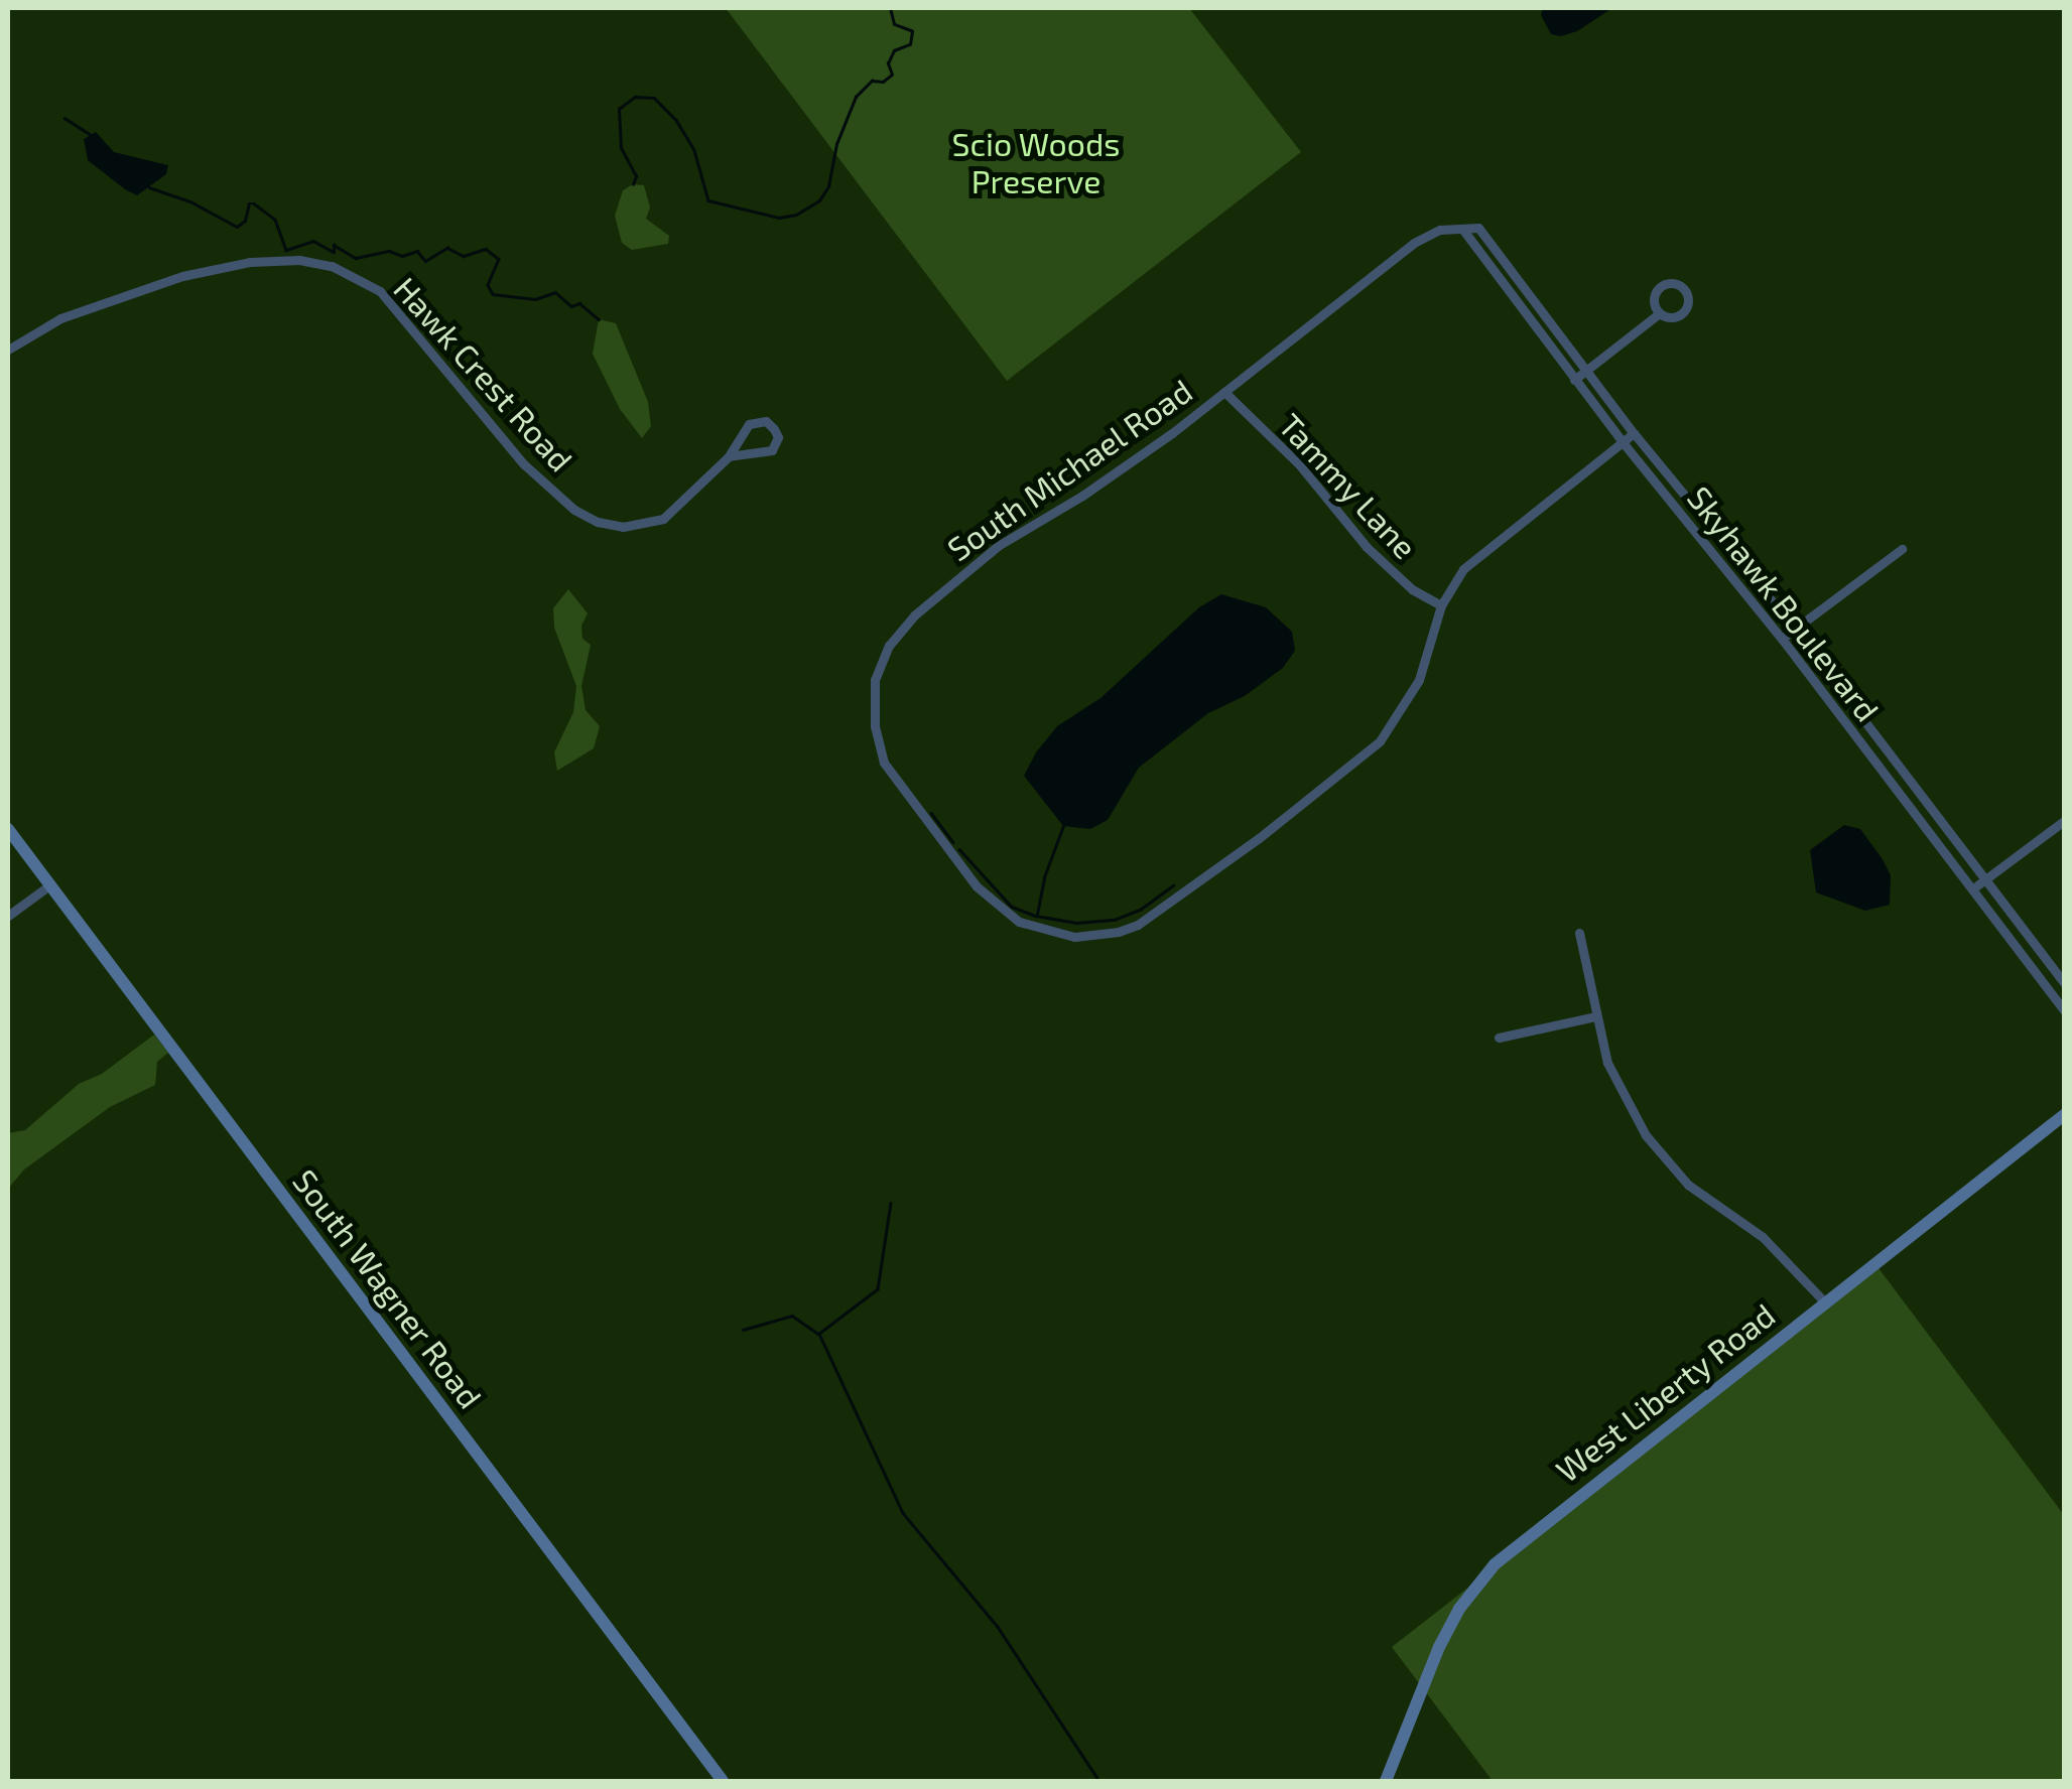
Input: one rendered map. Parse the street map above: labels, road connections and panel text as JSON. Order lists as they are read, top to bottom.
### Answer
{
  "streets": {
    "main road": ["South Wagner Road", "West Liberty Road"],
    "street": [
      "Hawk Crest Road",
      "South Michael Road",
      "Tammy Lane",
      "Skyhawk Boulevard"
    ]
  },
  "crossings": [
    ["South Michael Road", "Tammy Lane"],
    ["South Michael Road", "Skyhawk Boulevard"]
  ],
  "parks": ["Scio Woods Preserve"]
}
